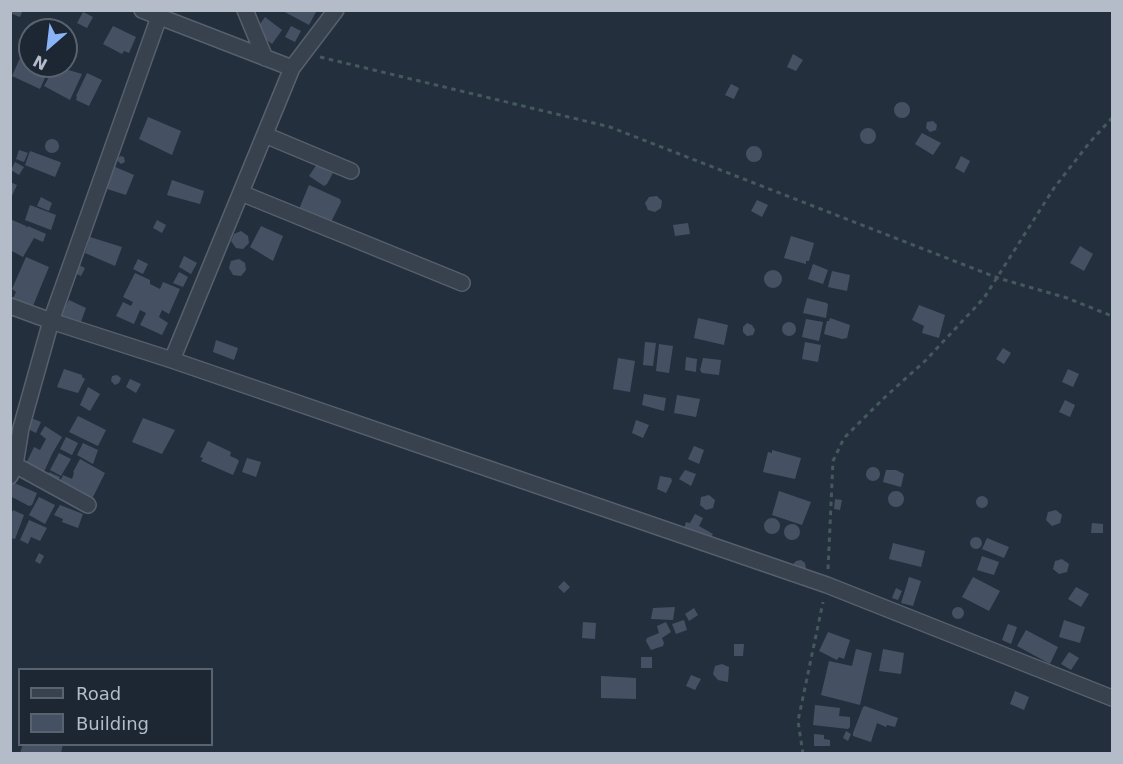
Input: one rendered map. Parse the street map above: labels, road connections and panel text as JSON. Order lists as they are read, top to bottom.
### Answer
{
  "legend": ["Road", "Building"],
  "north": "bottom left"
}
